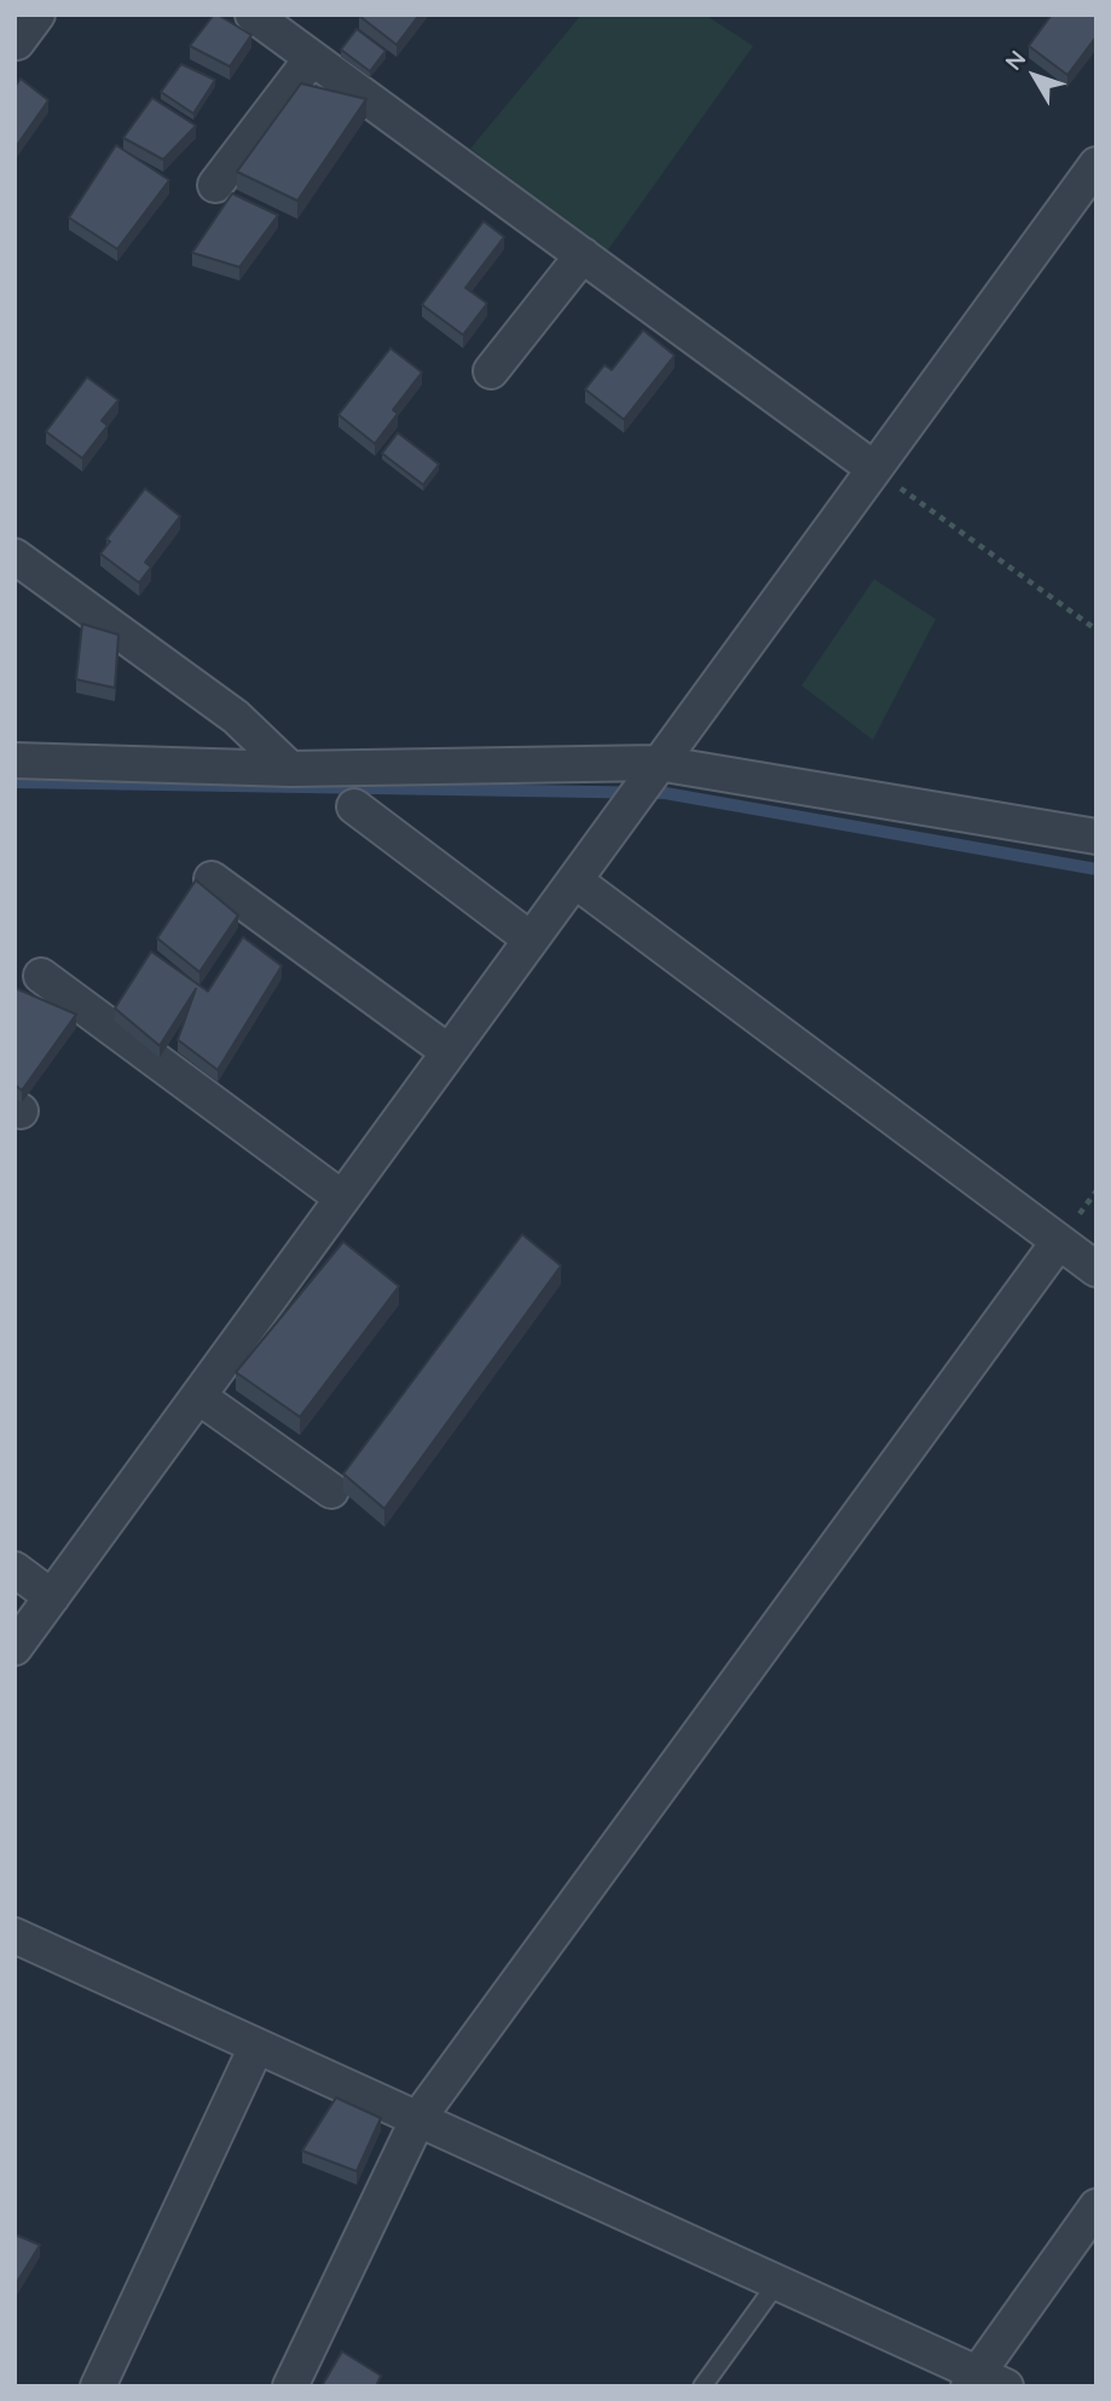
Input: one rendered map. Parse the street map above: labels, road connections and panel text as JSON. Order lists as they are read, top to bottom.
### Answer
{
  "north": "top left"
}
